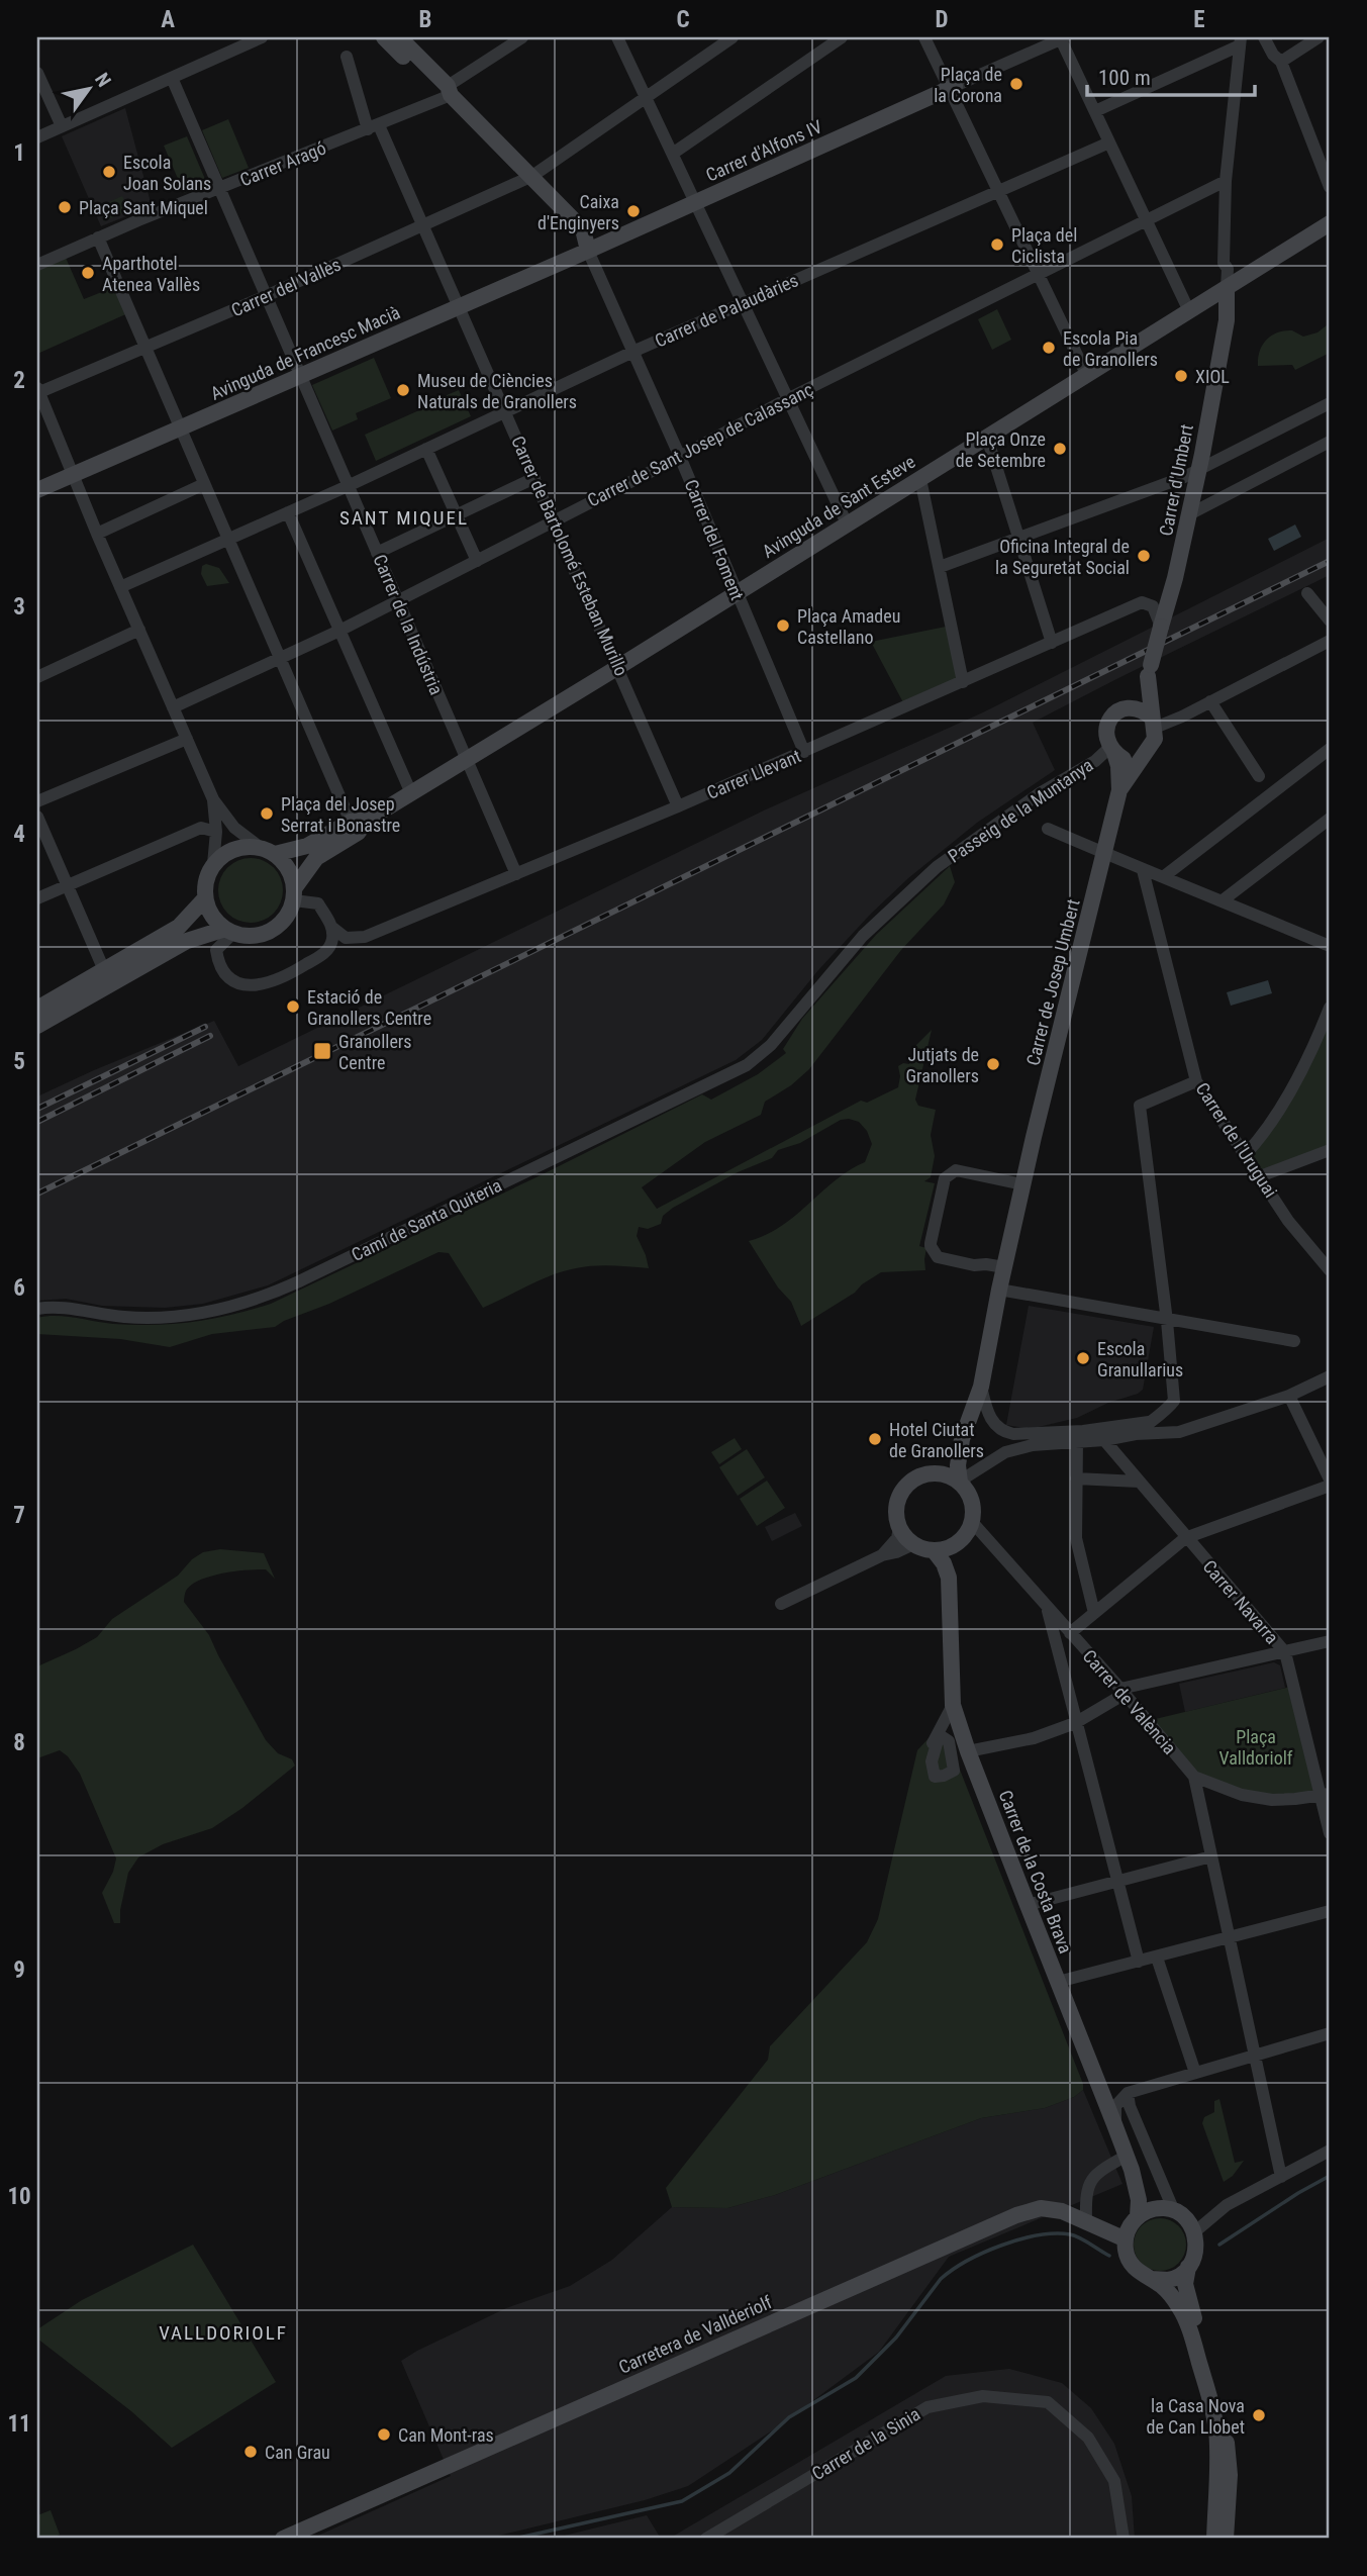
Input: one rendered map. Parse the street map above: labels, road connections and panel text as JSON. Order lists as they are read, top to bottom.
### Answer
{
  "streets": {
    "street": [
      "Carrer d'Alfons IV",
      "Carrer Aragó",
      "Carrer del Vallès",
      "Carrer de Palaudàries",
      "Avinguda de Francesc Macià",
      "Carrer de Sant Josep de Calassanç",
      "Carrer d'Umbert",
      "Avinguda de Sant Esteve",
      "Carrer del Foment",
      "Carrer de Bartolomé Esteban Murillo",
      "Carrer de la Indústria",
      "Carrer Llevant",
      "Passeig de la Muntanya",
      "Carrer de Josep Umbert",
      "Carrer de l'Uruguai",
      "Camí de Santa Quiteria",
      "Carrer Navarra",
      "Carrer de València",
      "Carrer de la Costa Brava",
      "Carretera de Vallderiolf",
      "Carrer de la Sinia"
    ]
  },
  "crossings": [
    ["Carrer d'Alfons IV", "Avinguda de Francesc Macià"],
    ["Carrer d'Alfons IV", "Carrer del Foment"],
    ["Carrer Aragó", "Carrer de Bartolomé Esteban Murillo"],
    ["Carrer Aragó", "Carrer de la Indústria"],
    ["Carrer del Vallès", "Carrer de Bartolomé Esteban Murillo"],
    ["Carrer del Vallès", "Carrer de la Indústria"],
    ["Carrer de Palaudàries", "Carrer del Foment"],
    ["Carrer de Palaudàries", "Carrer de Bartolomé Esteban Murillo"],
    ["Carrer de Palaudàries", "Carrer de la Indústria"],
    ["Avinguda de Francesc Macià", "Carrer del Foment"],
    ["Avinguda de Francesc Macià", "Carrer de Bartolomé Esteban Murillo"],
    ["Avinguda de Francesc Macià", "Carrer de la Indústria"],
    ["Carrer de Sant Josep de Calassanç", "Carrer del Foment"],
    ["Carrer de Sant Josep de Calassanç", "Carrer de Bartolomé Esteban Murillo"],
    ["Carrer de Sant Josep de Calassanç", "Carrer de la Indústria"],
    ["Carrer d'Umbert", "Avinguda de Sant Esteve"],
    ["Carrer d'Umbert", "Carrer Llevant"],
    ["Avinguda de Sant Esteve", "Carrer del Foment"],
    ["Avinguda de Sant Esteve", "Carrer de Bartolomé Esteban Murillo"],
    ["Avinguda de Sant Esteve", "Carrer de la Indústria"],
    ["Avinguda de Sant Esteve", "Carrer Llevant"],
    ["Carrer del Foment", "Carrer Llevant"],
    ["Carrer de Bartolomé Esteban Murillo", "Carrer Llevant"],
    ["Carrer de la Indústria", "Carrer Llevant"],
    ["Passeig de la Muntanya", "Camí de Santa Quiteria"],
    ["Carrer Navarra", "Carrer de València"],
    ["Carrer de València", "Carrer de la Costa Brava"],
    ["Carrer de la Costa Brava", "Carretera de Vallderiolf"]
  ],
  "districts": ["SANT MIQUEL", "VALLDORIOLF"],
  "parks": ["Plaça Valldoriolf"],
  "places": {
    "other": [
      "Plaça de la Corona",
      "Escola Joan Solans",
      "Plaça Sant Miquel",
      "Caixa d'Enginyers",
      "Plaça del Ciclista",
      "Aparthotel Atenea Vallès",
      "Escola Pia de Granollers",
      "XIOL",
      "Museu de Ciències Naturals de Granollers",
      "Plaça Onze de Setembre",
      "Oficina Integral de la Seguretat Social",
      "Plaça Amadeu Castellano",
      "Plaça del Josep Serrat i Bonastre",
      "Estació de Granollers Centre",
      "Jutjats de Granollers",
      "Escola Granullarius",
      "Hotel Ciutat de Granollers",
      "la Casa Nova de Can Llobet",
      "Can Mont-ras",
      "Can Grau"
    ],
    "transit": ["Granollers Centre"]
  },
  "scale_bar": "100 m",
  "north": "top right",
  "grid": {
    "columns": [
      "A",
      "B",
      "C",
      "D",
      "E"
    ],
    "rows": [
      "1",
      "2",
      "3",
      "4",
      "5",
      "6",
      "7",
      "8",
      "9",
      "10",
      "11"
    ]
  }
}
